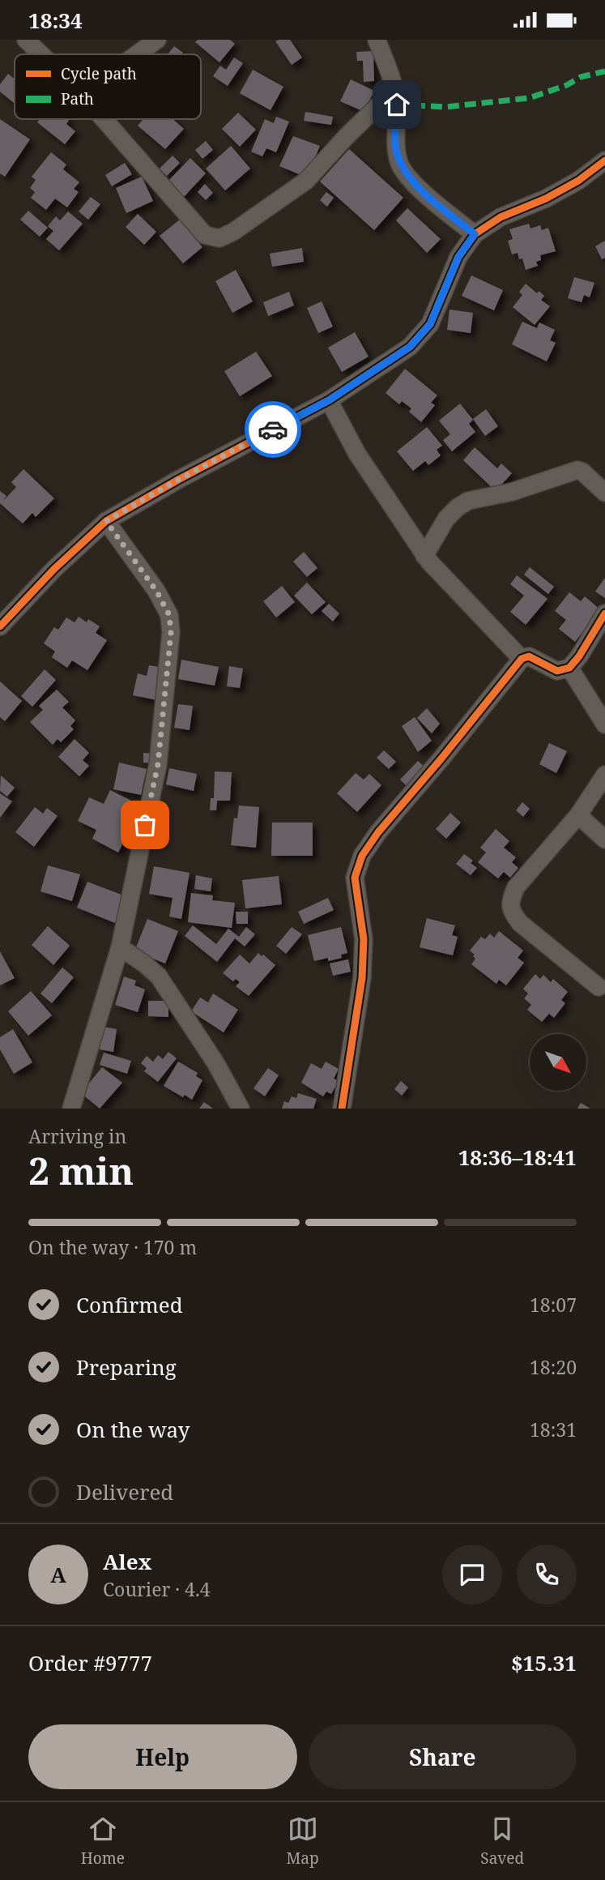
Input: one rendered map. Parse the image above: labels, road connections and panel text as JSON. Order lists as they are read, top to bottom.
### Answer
{
  "legend": ["Cycle path", "Path"],
  "north": "bottom right",
  "page": {
    "status": "18:34",
    "heading": ["2 min", "Arriving in", "18:36–18:41"],
    "panel": [
      "Alex",
      "Courier · 4.4",
      "Order #9777",
      "$15.31"
    ],
    "bar": "On the way · 170 m",
    "list": [
      ["Confirmed", "18:07"],
      ["Preparing", "18:20"],
      ["On the way", "18:31"],
      "Delivered"
    ],
    "round": "A",
    "buttons": ["Help", "Share"],
    "tabs": ["Home", "Map", "Saved"]
  }
}
